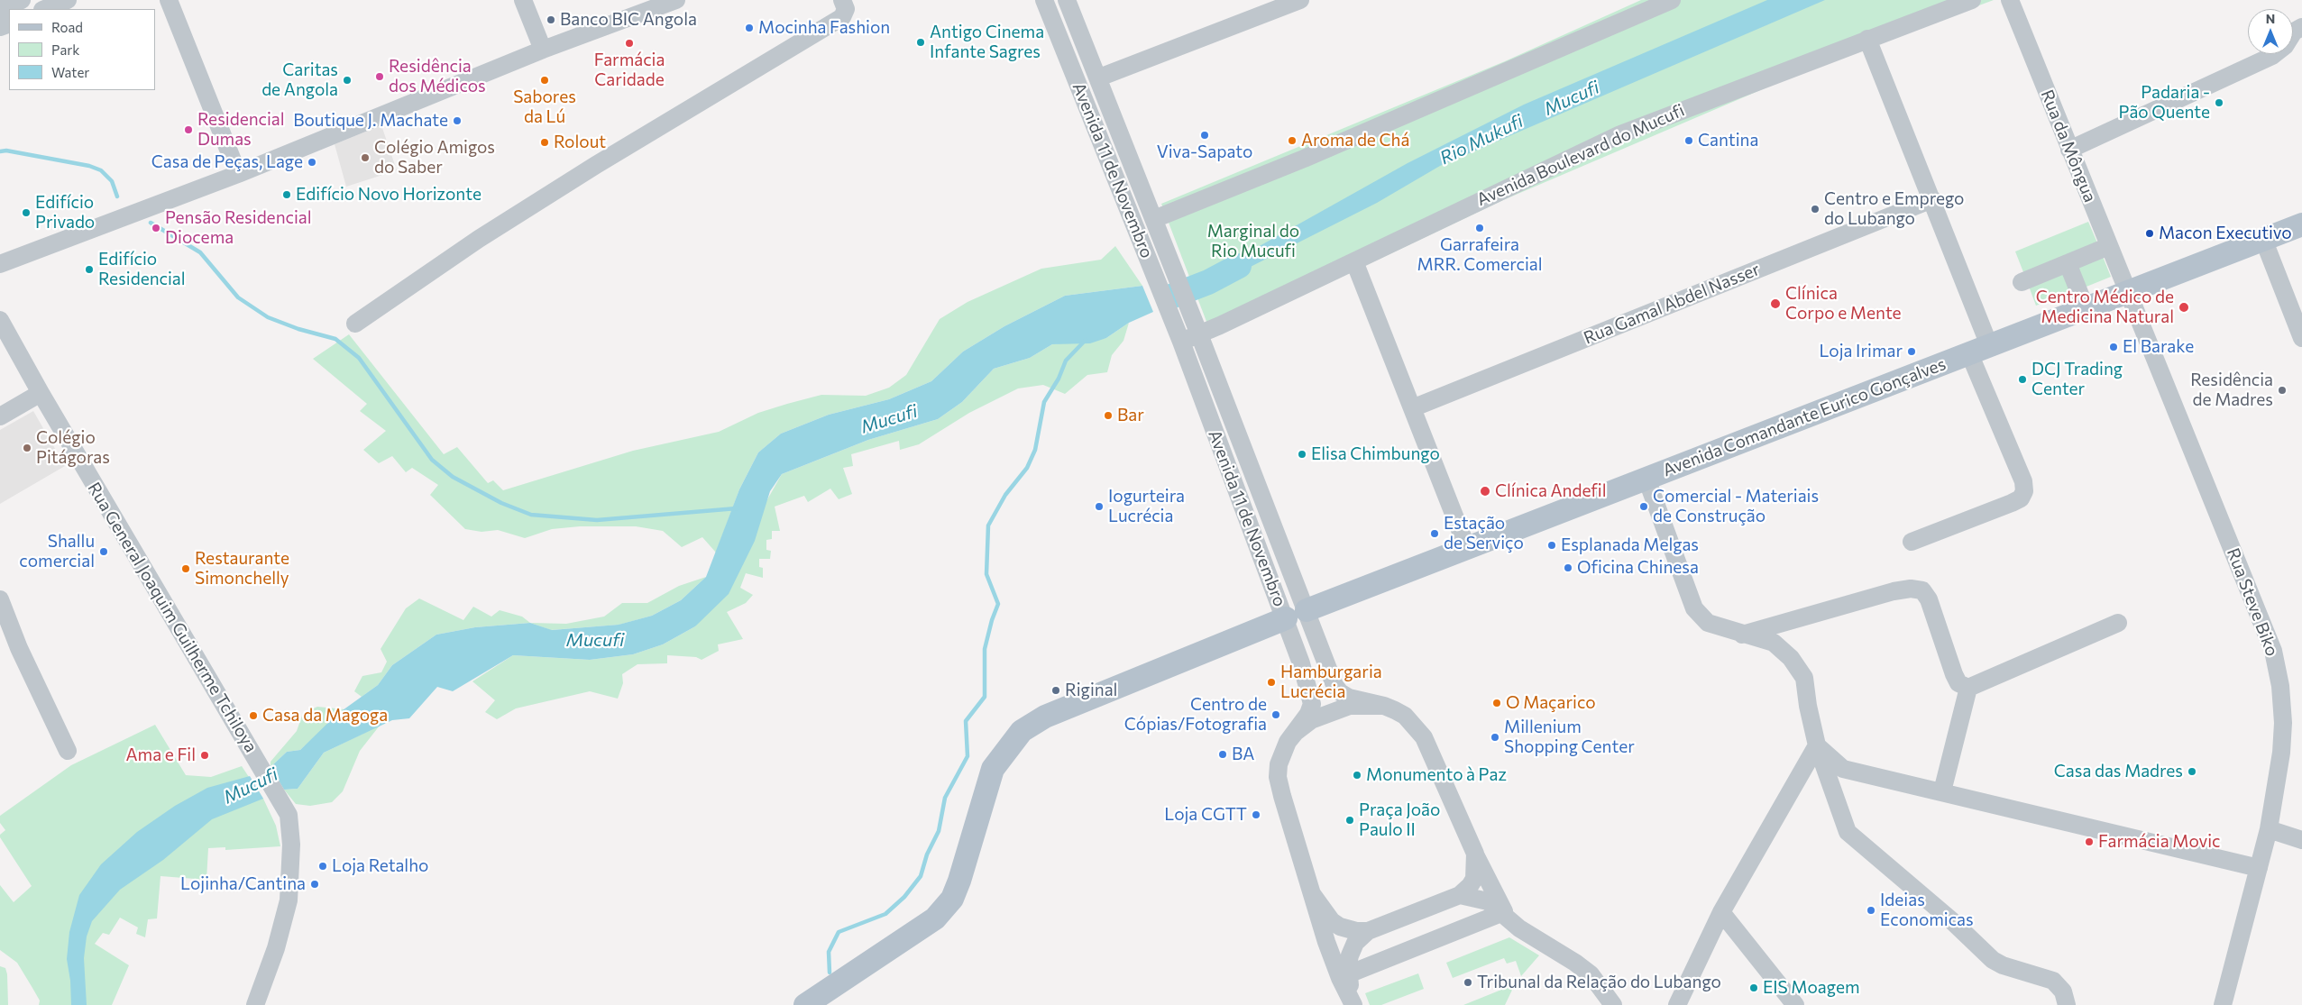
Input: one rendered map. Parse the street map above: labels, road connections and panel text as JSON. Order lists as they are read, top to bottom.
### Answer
{
  "streets": {
    "main road": ["Avenida Comandante Eurico Gonçalves"],
    "street": [
      "Rua da Môngua",
      "Avenida Boulevard do Mucufi",
      "Avenida 11 de Novembro",
      "Rua Gamal Abdel Nasser",
      "Rua Steve Biko",
      "Rua General Joaquim Guilherme Tchiloya"
    ]
  },
  "crossings": [
    ["Rua da Môngua", "Avenida Comandante Eurico Gonçalves"],
    ["Rua da Môngua", "Rua Steve Biko"],
    ["Avenida Boulevard do Mucufi", "Avenida 11 de Novembro"],
    ["Avenida 11 de Novembro", "Avenida Comandante Eurico Gonçalves"],
    ["Avenida Comandante Eurico Gonçalves", "Rua Steve Biko"]
  ],
  "water": ["Mucufi", "Rio Mukufi"],
  "parks": ["Marginal do Rio Mucufi"],
  "places": [
    "Banco BIC Angola",
    "Mocinha Fashion",
    "Antigo Cinema Infante Sagres",
    "Farmácia Caridade",
    "Residência dos Médicos",
    "Caritas de Angola",
    "Sabores da Lú",
    "Padaria - Pão Quente",
    "Boutique J. Machate",
    "Residencial Dumas",
    "Viva-Sapato",
    "Aroma de Chá",
    "Cantina",
    "Rolout",
    "Colégio Amigos do Saber",
    "Casa de Peças, Lage",
    "Edifício Novo Horizonte",
    "Centro e Emprego do Lubango",
    "Edifício Privado",
    "Pensão Residencial Diocema",
    "Garrafeira MRR. Comercial",
    "Macon Executivo",
    "Edifício Residencial",
    "Clínica Corpo e Mente",
    "Centro Médico de Medicina Natural",
    "El Barake",
    "Loja Irimar",
    "DCJ Trading Center",
    "Residência de Madres",
    "Bar",
    "Colégio Pitágoras",
    "Elisa Chimbungo",
    "Clínica Andefil",
    "Iogurteira Lucrécia",
    "Comercial - Materiais de Construção",
    "Estação de Serviço",
    "Esplanada Melgas",
    "Shallu comercial",
    "Oficina Chinesa",
    "Restaurante Simonchelly",
    "Hamburgaria Lucrécia",
    "Riginal",
    "O Maçarico",
    "Centro de Cópias/Fotografia",
    "Casa da Magoga",
    "Millenium Shopping Center",
    "BA",
    "Ama e Fil",
    "Casa das Madres",
    "Monumento à Paz",
    "Loja CGTT",
    "Praça João Paulo II",
    "Farmácia Movic",
    "Loja Retalho",
    "Lojinha/Cantina",
    "Ideias Economicas",
    "Tribunal da Relação do Lubango",
    "EIS Moagem"
  ],
  "legend": ["Road", "Park", "Water"],
  "north": "top"
}
